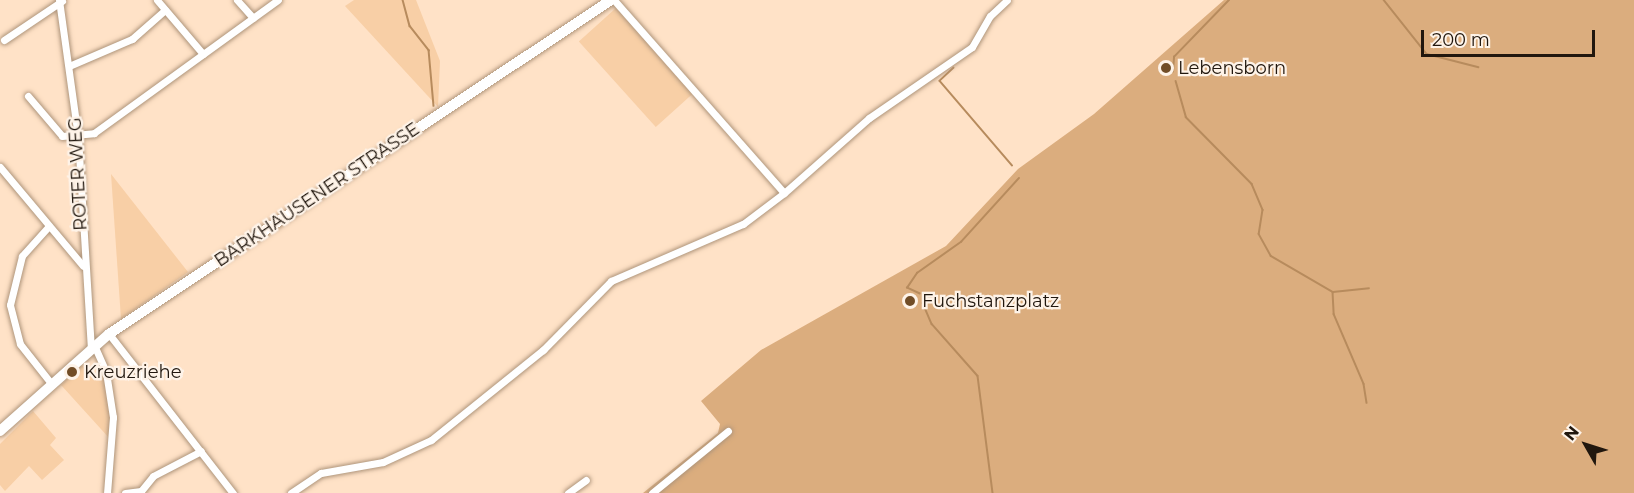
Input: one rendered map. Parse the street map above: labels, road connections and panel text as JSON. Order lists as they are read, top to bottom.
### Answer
{
  "streets": {
    "main road": ["BARKHAUSENER STRASSE"],
    "street": ["ROTER WEG"]
  },
  "crossings": [
    ["ROTER WEG", "BARKHAUSENER STRASSE"]
  ],
  "places": ["Lebensborn", "Fuchstanzplatz", "Kreuzriehe"],
  "scale_bar": "200 m",
  "north": "top left"
}
